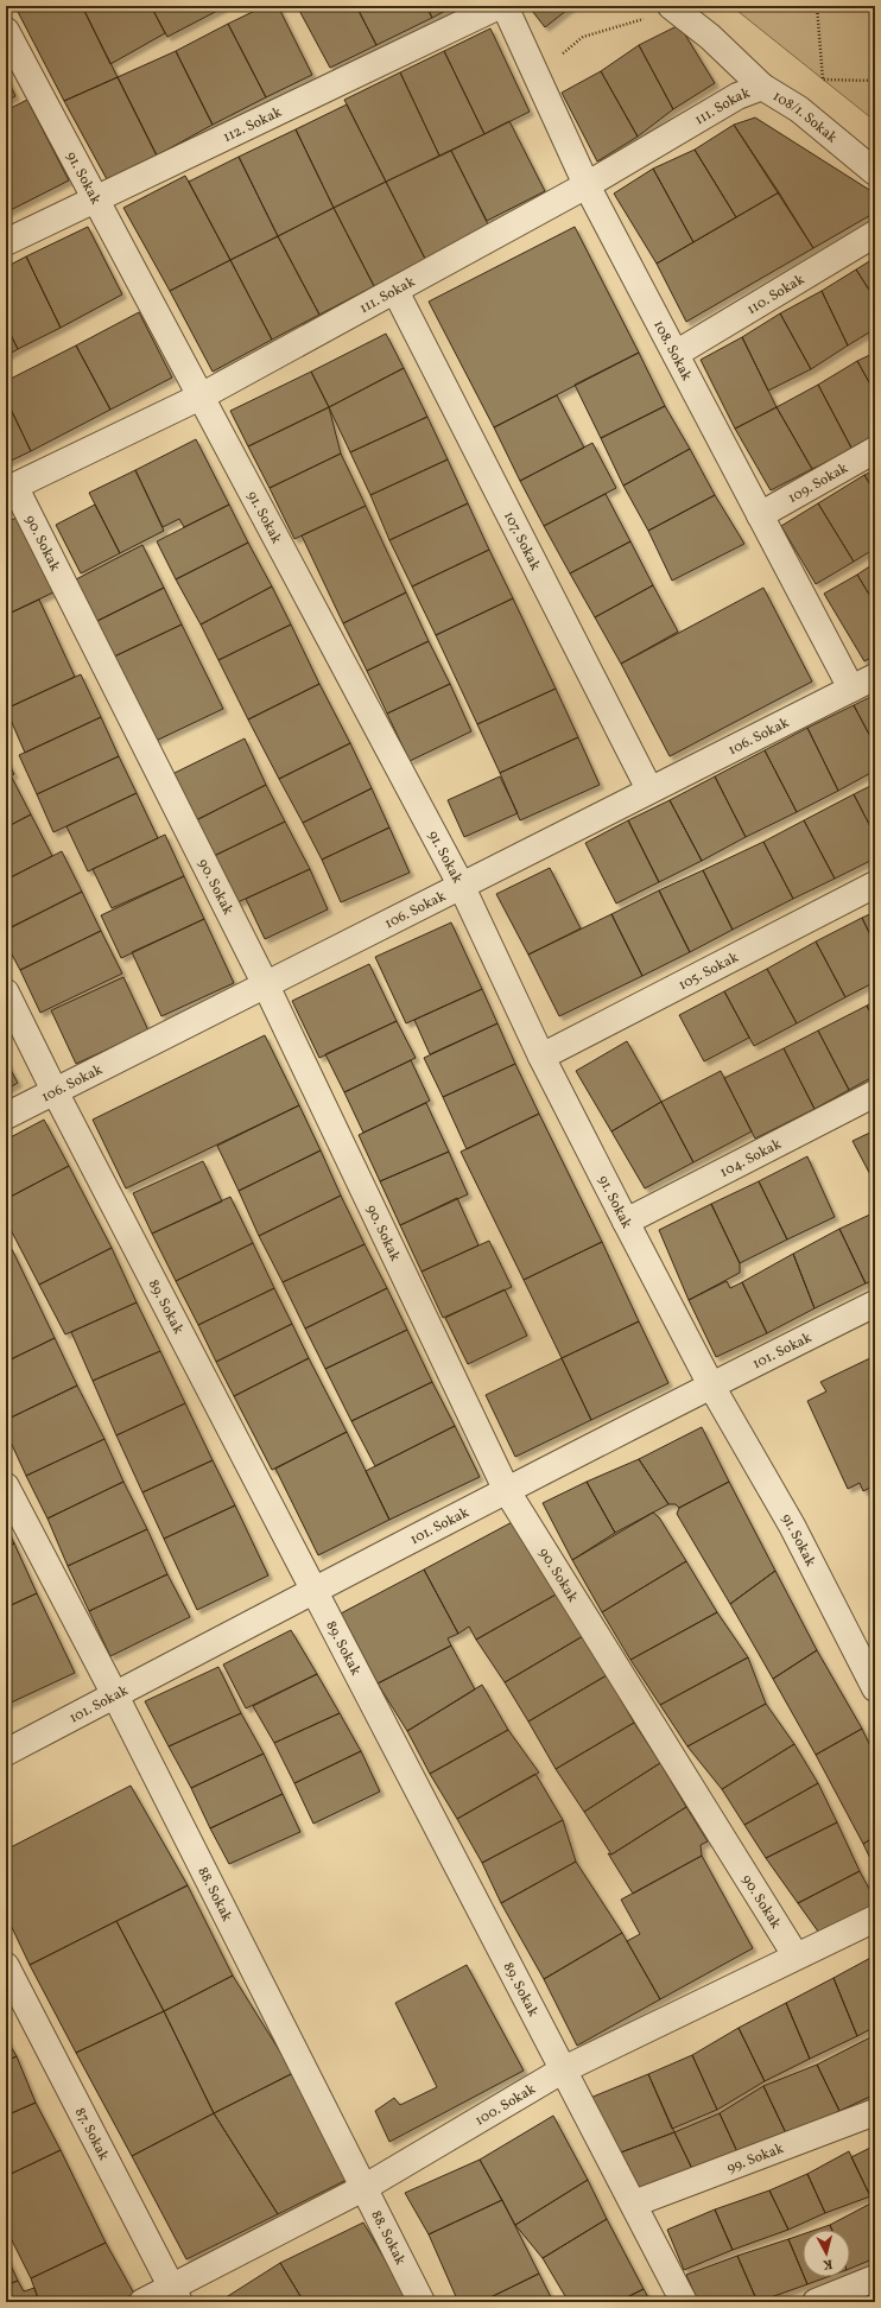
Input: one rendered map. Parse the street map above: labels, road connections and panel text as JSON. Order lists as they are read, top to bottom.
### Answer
{
  "streets": {
    "street": [
      "111. Sokak",
      "108/1. Sokak",
      "112. Sokak",
      "91. Sokak",
      "110. Sokak",
      "108. Sokak",
      "109. Sokak",
      "107. Sokak",
      "90. Sokak",
      "106. Sokak",
      "105. Sokak",
      "104. Sokak",
      "89. Sokak",
      "101. Sokak",
      "88. Sokak",
      "100. Sokak",
      "87. Sokak",
      "99. Sokak"
    ]
  },
  "crossings": [
    ["111. Sokak", "108/1. Sokak"],
    ["111. Sokak", "91. Sokak"],
    ["111. Sokak", "108. Sokak"],
    ["111. Sokak", "107. Sokak"],
    ["111. Sokak", "90. Sokak"],
    ["112. Sokak", "91. Sokak"],
    ["91. Sokak", "106. Sokak"],
    ["91. Sokak", "105. Sokak"],
    ["91. Sokak", "104. Sokak"],
    ["91. Sokak", "101. Sokak"],
    ["110. Sokak", "108. Sokak"],
    ["108. Sokak", "109. Sokak"],
    ["108. Sokak", "106. Sokak"],
    ["107. Sokak", "106. Sokak"],
    ["90. Sokak", "106. Sokak"],
    ["90. Sokak", "101. Sokak"],
    ["90. Sokak", "100. Sokak"],
    ["106. Sokak", "89. Sokak"],
    ["89. Sokak", "101. Sokak"],
    ["89. Sokak", "100. Sokak"],
    ["89. Sokak", "99. Sokak"],
    ["101. Sokak", "88. Sokak"],
    ["88. Sokak", "100. Sokak"],
    ["100. Sokak", "87. Sokak"]
  ],
  "north": "bottom"
}
